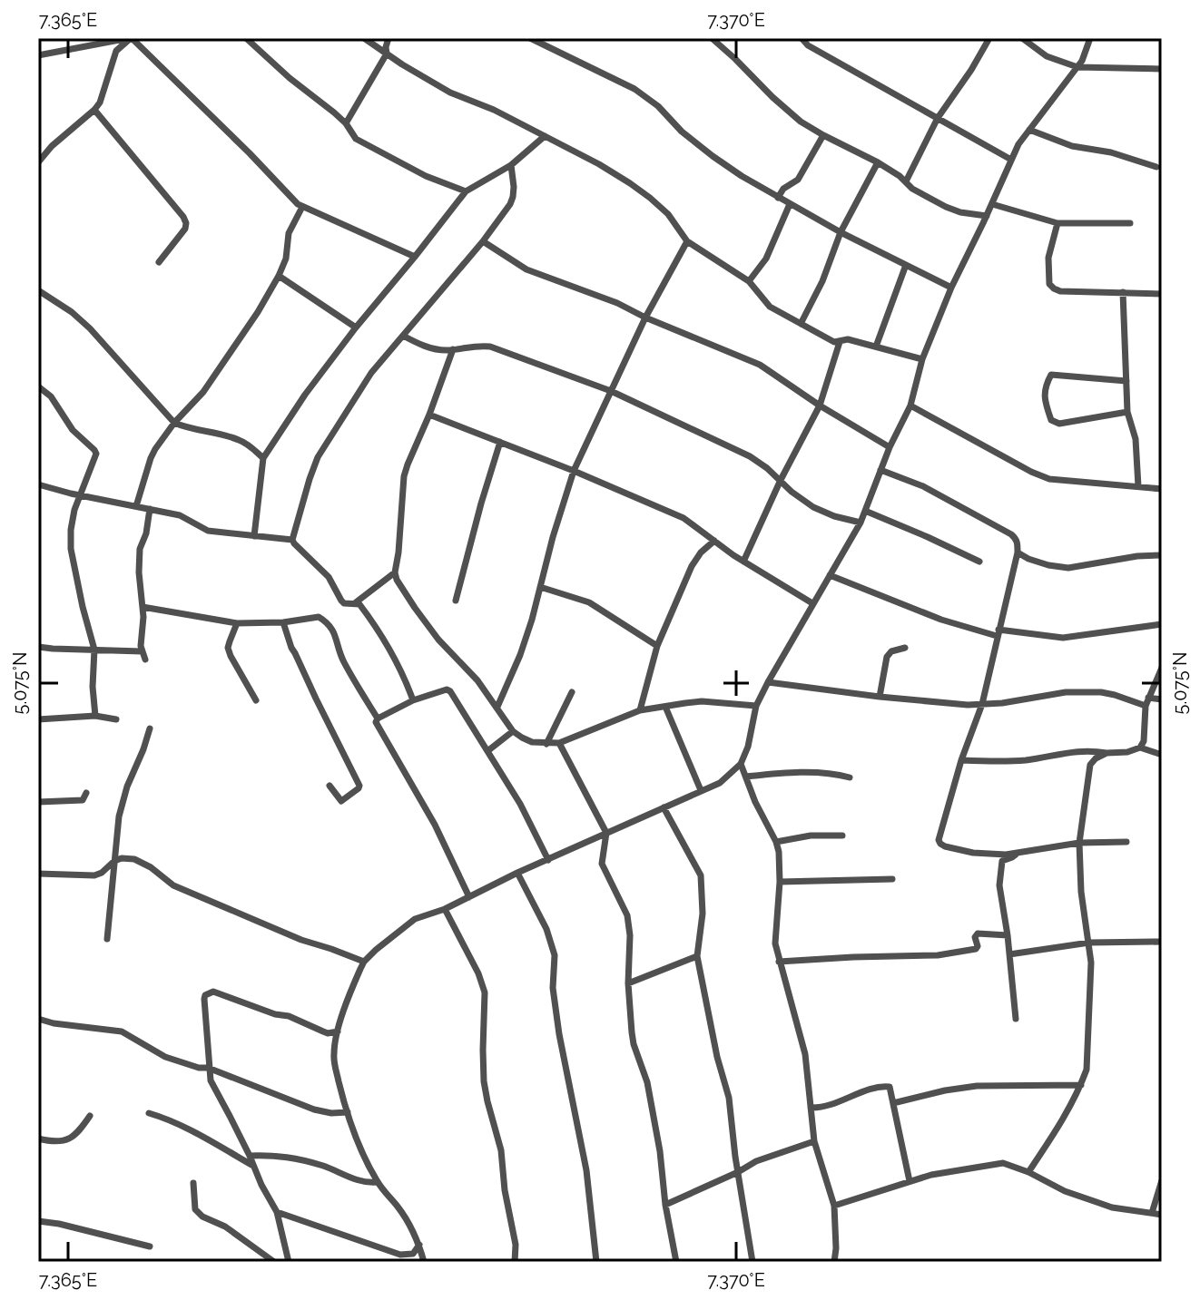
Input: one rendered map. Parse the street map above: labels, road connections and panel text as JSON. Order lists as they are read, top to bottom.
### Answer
{
  "coordinates": ["7.365°E", "7.370°E", "5.075°N"]
}
